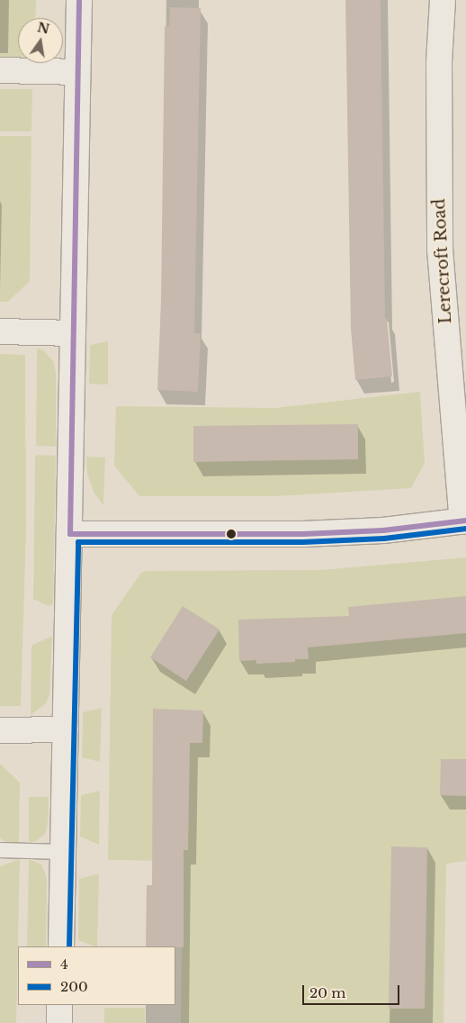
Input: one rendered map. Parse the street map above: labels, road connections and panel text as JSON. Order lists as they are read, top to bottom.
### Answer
{
  "streets": {
    "street": ["Lerecroft Road"]
  },
  "lines": ["transit line 4", "transit line 200"],
  "legend": ["4", "200"],
  "scale_bar": "20 m",
  "north": "top"
}
